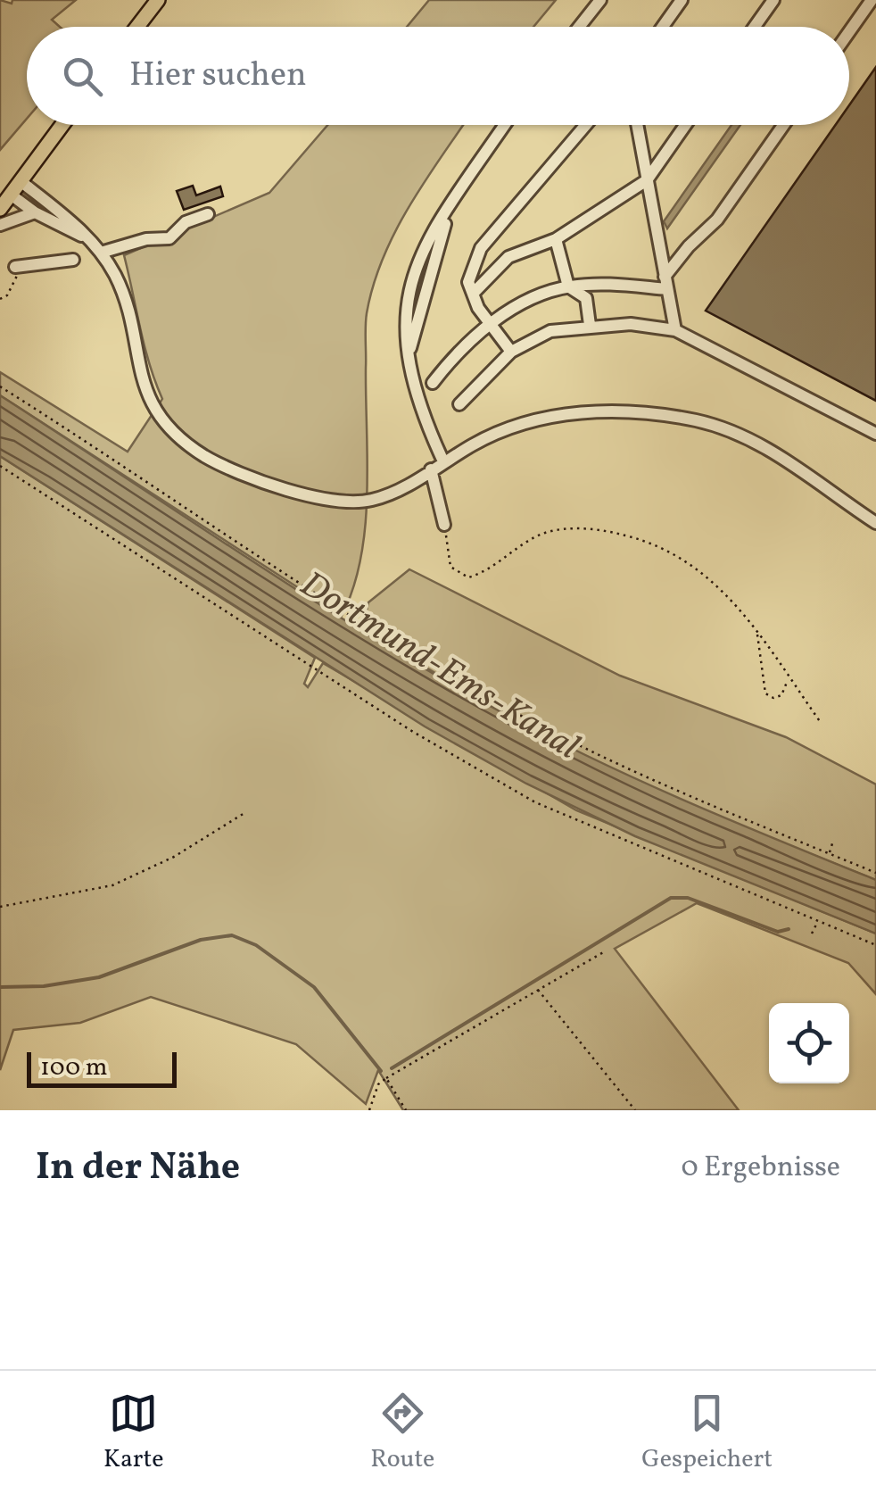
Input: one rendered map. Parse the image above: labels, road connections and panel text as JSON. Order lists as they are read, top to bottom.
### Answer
{
  "water": ["Dortmund-Ems-Kanal"],
  "scale_bar": "100 m",
  "page": {
    "search": "Hier suchen",
    "scale": "100 m",
    "heading": ["In der Nähe", "0 Ergebnisse"],
    "nav": ["Karte", "Route", "Gespeichert"]
  }
}
